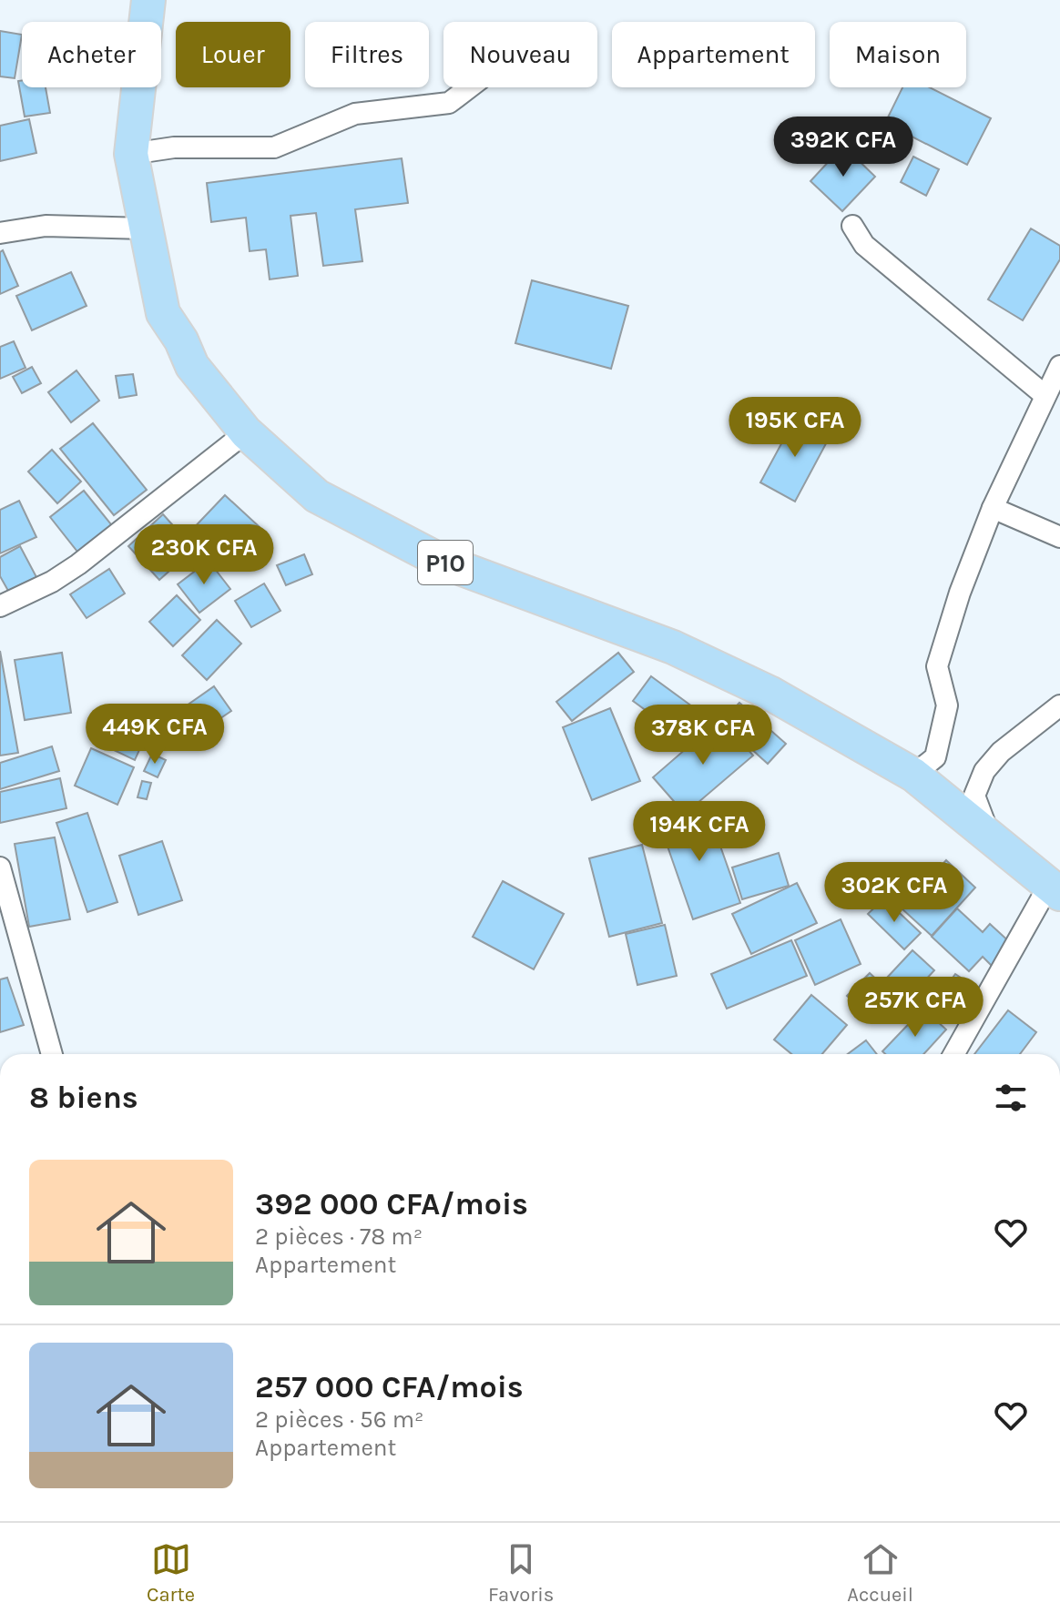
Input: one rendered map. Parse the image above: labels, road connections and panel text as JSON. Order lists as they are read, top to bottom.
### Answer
{
  "streets": {
    "main road": ["P10"]
  },
  "page": {
    "chip": [
      "Acheter",
      "Louer",
      "Filtres",
      "Nouveau",
      "Appartement",
      "Maison"
    ],
    "price": [
      "392K CFA",
      "195K CFA",
      "230K CFA",
      "449K CFA",
      "378K CFA",
      "194K CFA",
      "302K CFA",
      "257K CFA"
    ],
    "heading": "8 biens",
    "list": [
      {
        "name": "392 000 CFA/mois",
        "note": "2 pièces · 78 m² · Appartement"
      },
      {
        "name": "257 000 CFA/mois",
        "note": "2 pièces · 56 m² · Appartement"
      }
    ],
    "tabs": ["Carte", "Favoris", "Accueil"]
  }
}
